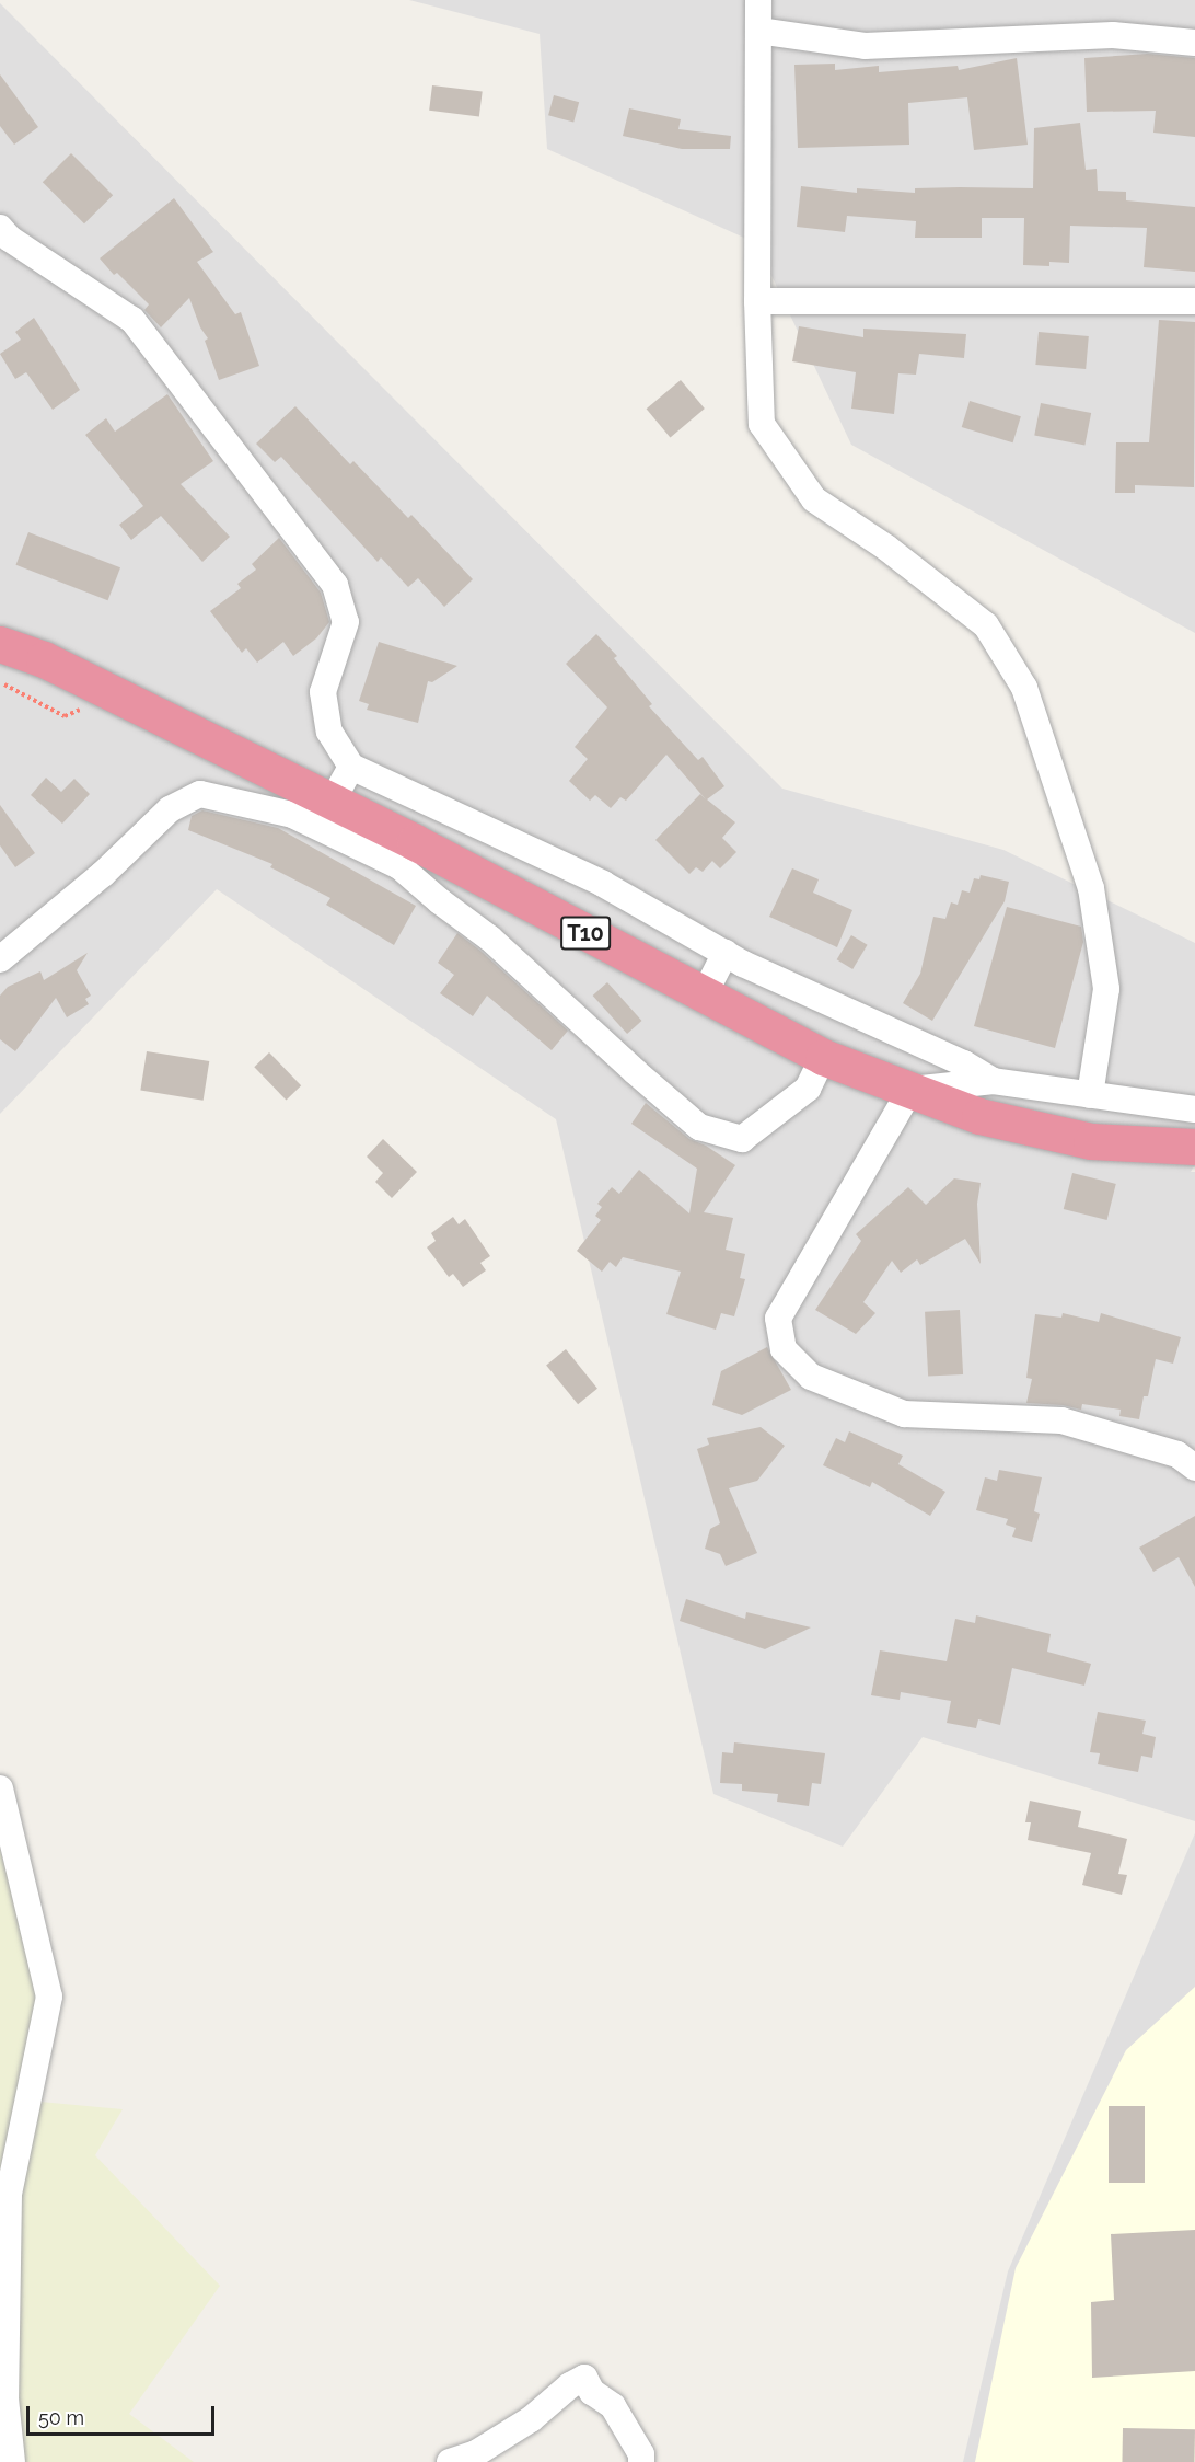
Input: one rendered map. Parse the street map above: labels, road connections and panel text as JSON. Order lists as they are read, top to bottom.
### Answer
{
  "streets": {
    "highway": ["T10"]
  },
  "scale_bar": "50 m"
}
